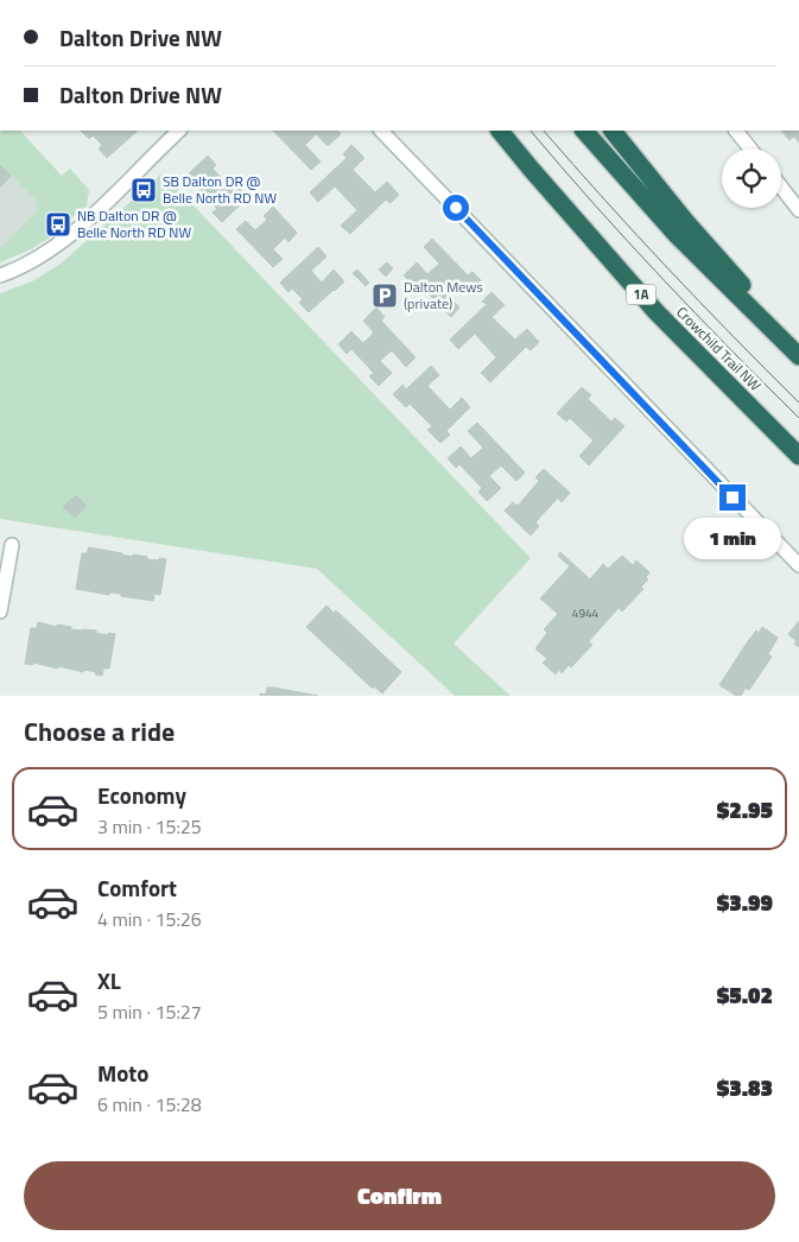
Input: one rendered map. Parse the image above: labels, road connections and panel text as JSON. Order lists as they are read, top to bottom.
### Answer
{
  "streets": {
    "highway": ["1A", "Crowchild Trail NW"]
  },
  "places": {
    "bus stop": ["SB Dalton DR @ Belle North RD NW", "NB Dalton DR @ Belle North RD NW"],
    "parking": ["Dalton Mews (private)"]
  },
  "house_numbers": ["4944"],
  "page": {
    "banner": ["Dalton Drive NW", "Dalton Drive NW"],
    "bubble": "1 min",
    "heading": "Choose a ride",
    "list": [
      {
        "name": "Economy",
        "note": "3 min · 15:25",
        "value": "$2.95"
      },
      {
        "name": "Comfort",
        "note": "4 min · 15:26",
        "value": "$3.99"
      },
      {
        "name": "XL",
        "note": "5 min · 15:27",
        "value": "$5.02"
      },
      {
        "name": "Moto",
        "note": "6 min · 15:28",
        "value": "$3.83"
      }
    ],
    "buttons": "Confirm"
  }
}
